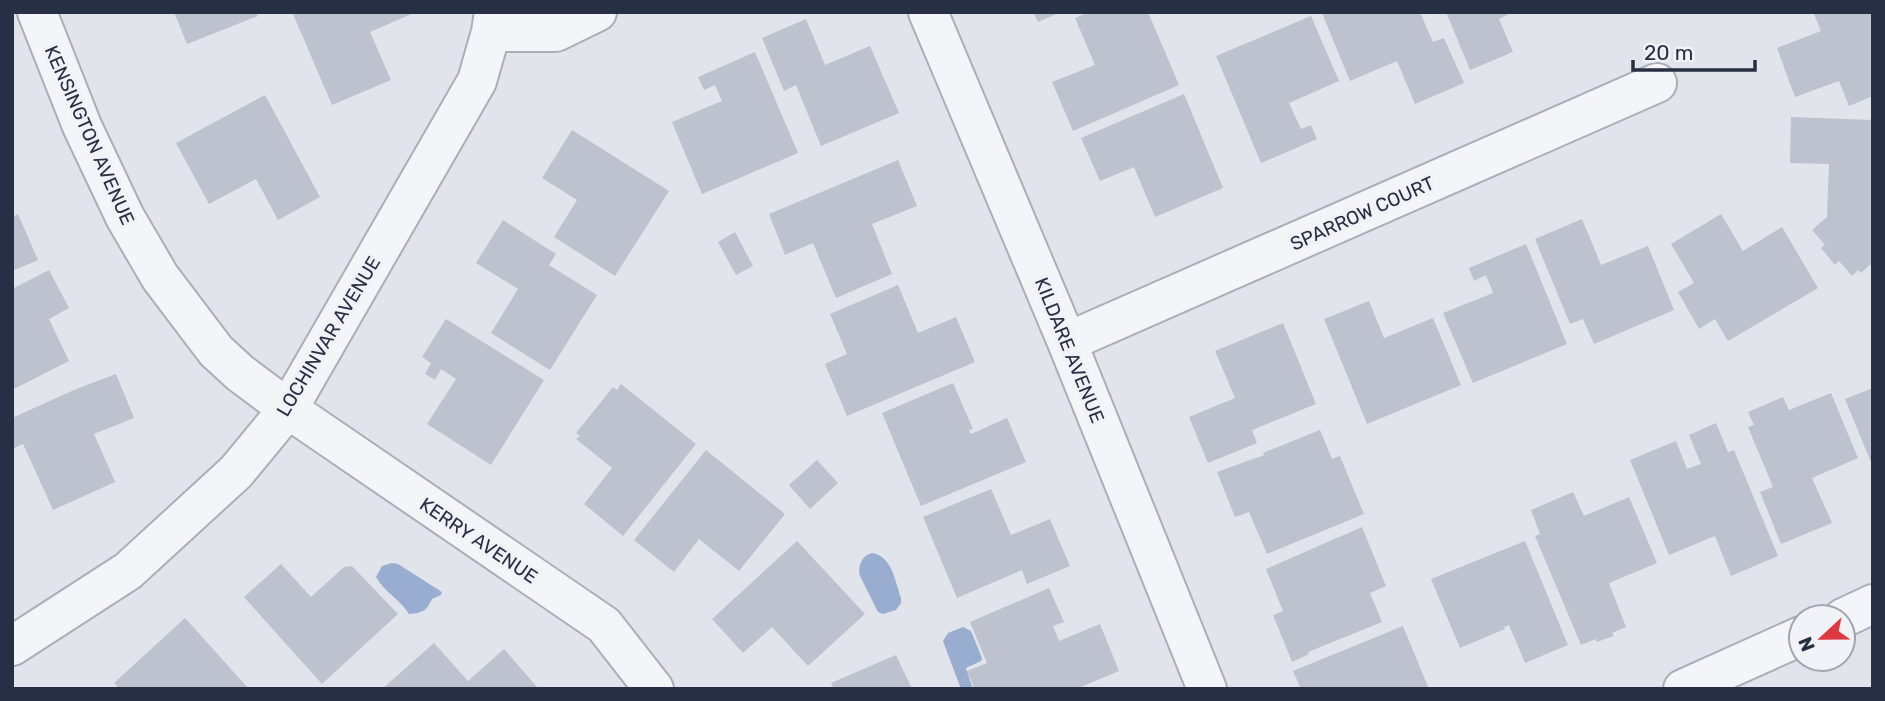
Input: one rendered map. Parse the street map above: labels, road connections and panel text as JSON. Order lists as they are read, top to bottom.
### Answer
{
  "streets": {
    "street": [
      "KENSINGTON AVENUE",
      "SPARROW COURT",
      "LOCHINVAR AVENUE",
      "KILDARE AVENUE",
      "KERRY AVENUE"
    ]
  },
  "crossings": [
    ["KENSINGTON AVENUE", "LOCHINVAR AVENUE"],
    ["KENSINGTON AVENUE", "KERRY AVENUE"],
    ["SPARROW COURT", "KILDARE AVENUE"],
    ["LOCHINVAR AVENUE", "KERRY AVENUE"]
  ],
  "scale_bar": "20 m",
  "north": "left"
}
